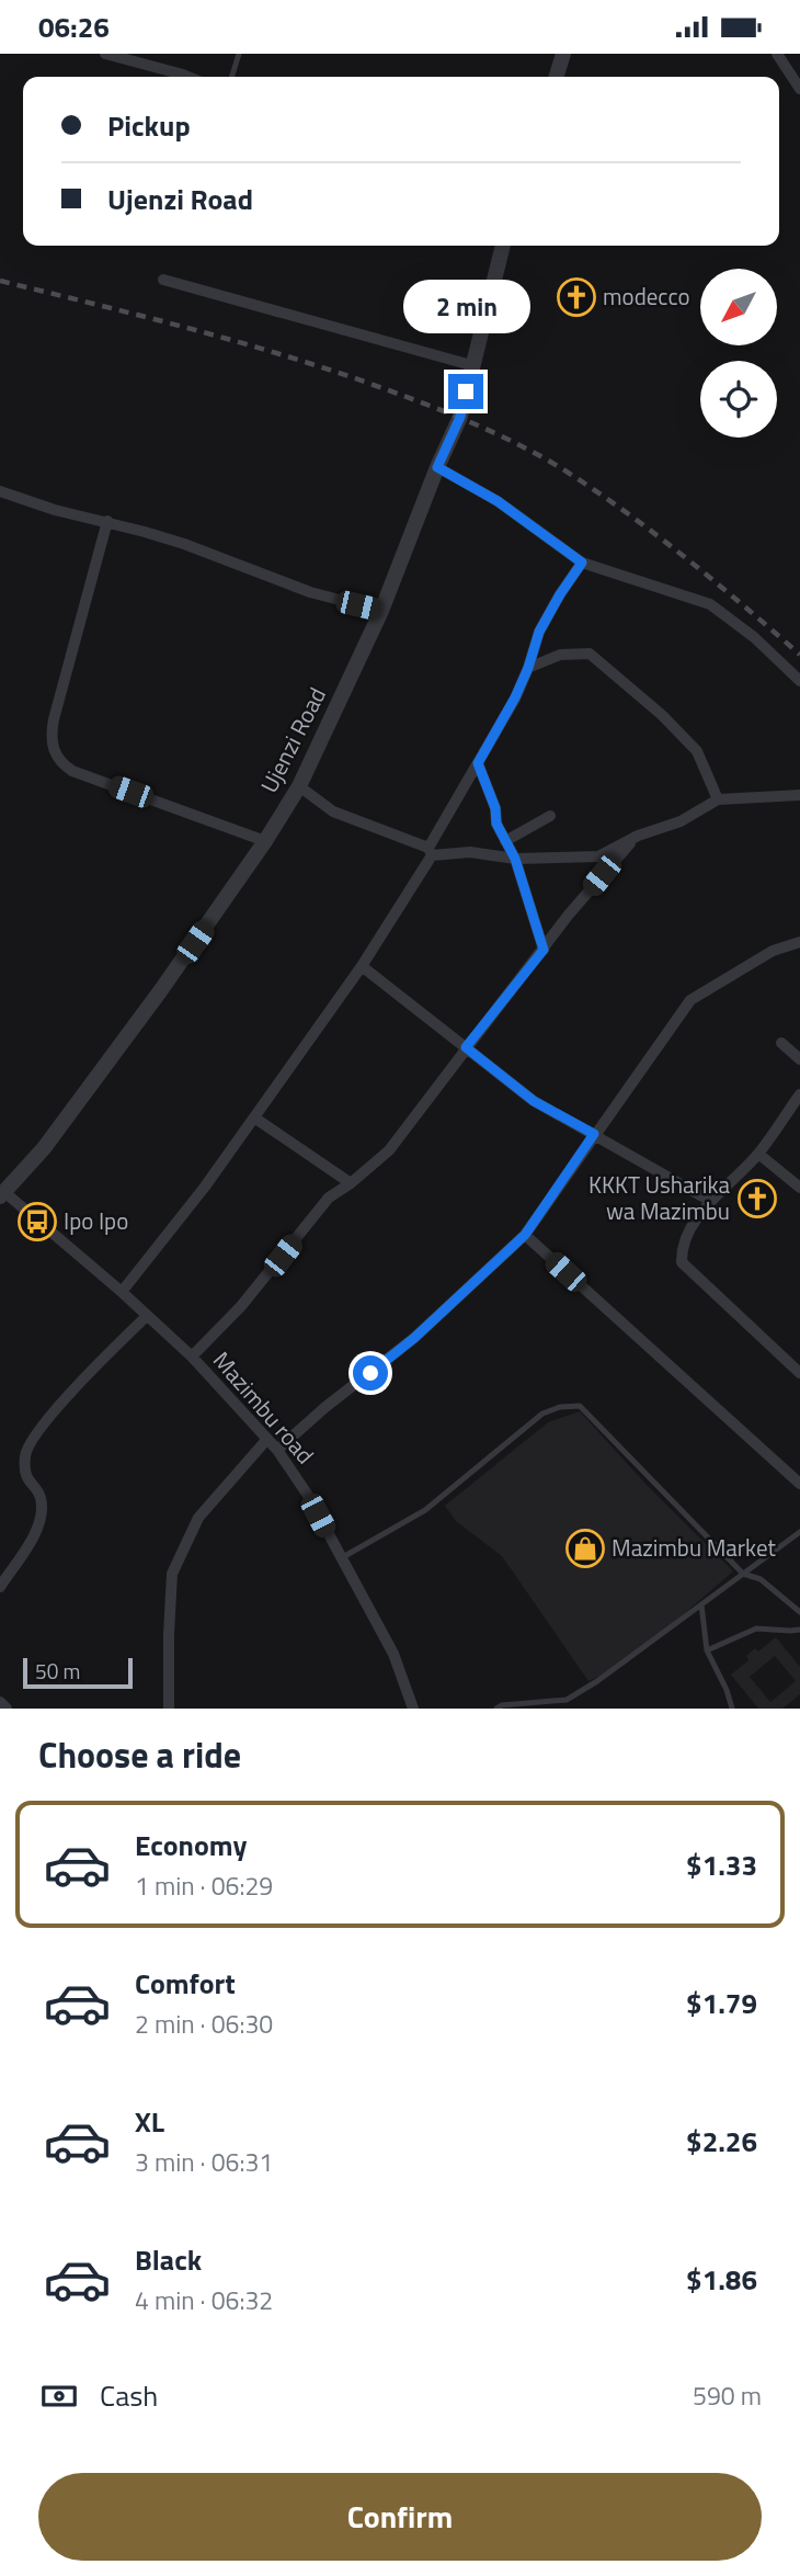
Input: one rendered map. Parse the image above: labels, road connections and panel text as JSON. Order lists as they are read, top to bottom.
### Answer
{
  "streets": {
    "street": ["Ujenzi Road", "Mazimbu road"]
  },
  "crossings": [
    ["Ujenzi Road", "Mazimbu road"]
  ],
  "places": {
    "church": ["modecco", "KKKT Usharika wa Mazimbu"],
    "bus stop": ["Ipo Ipo"],
    "shop": ["Mazimbu Market"]
  },
  "scale_bar": "50 m",
  "north": "bottom left",
  "page": {
    "status": "06:26",
    "banner": ["Pickup", "Ujenzi Road"],
    "bubble": "2 min",
    "scale": "50 m",
    "heading": "Choose a ride",
    "list": [
      {
        "name": "Economy",
        "note": "1 min · 06:29",
        "value": "$1.33"
      },
      {
        "name": "Comfort",
        "note": "2 min · 06:30",
        "value": "$1.79"
      },
      {
        "name": "XL",
        "note": "3 min · 06:31",
        "value": "$2.26"
      },
      {
        "name": "Black",
        "note": "4 min · 06:32",
        "value": "$1.86"
      }
    ],
    "pay": ["Cash", "590 m"],
    "buttons": "Confirm"
  }
}
